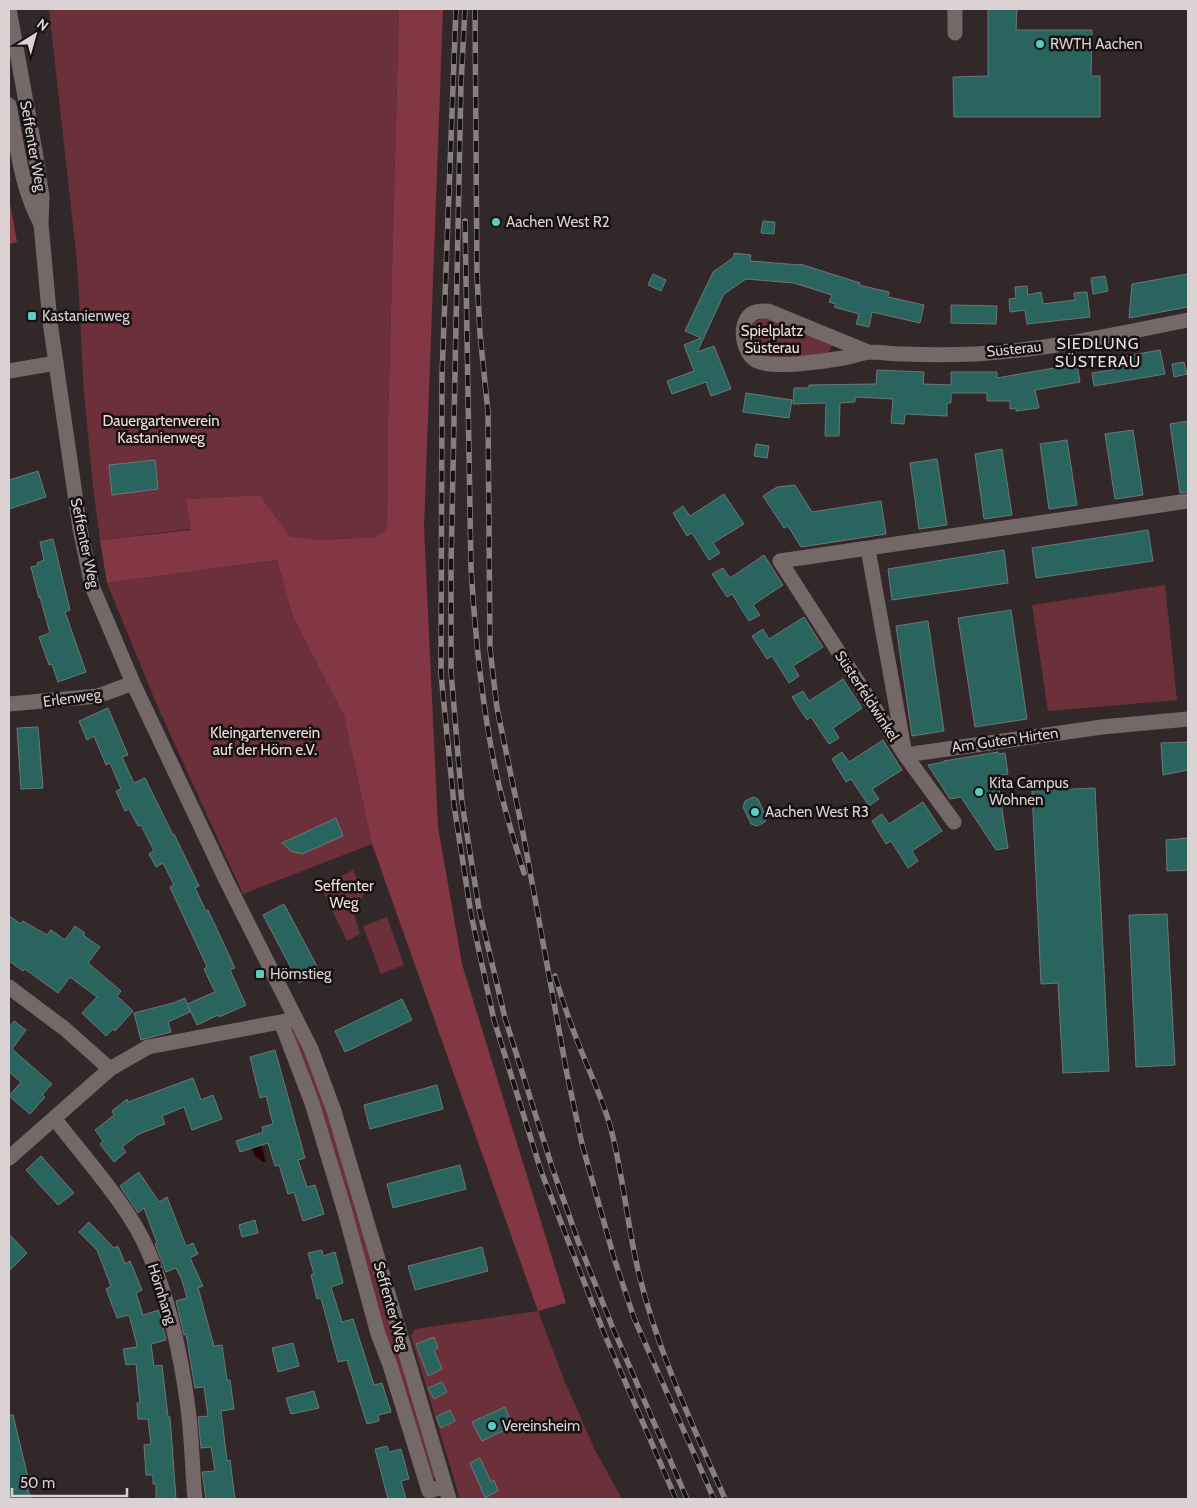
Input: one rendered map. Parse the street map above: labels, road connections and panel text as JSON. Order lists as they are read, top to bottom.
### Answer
{
  "streets": {
    "street": [
      "Seffenter Weg",
      "Süsterau",
      "Süsterfeldwinkel",
      "Erlenweg",
      "Am Guten Hirten",
      "Hörnhang"
    ]
  },
  "crossings": [
    ["Seffenter Weg", "Erlenweg"],
    ["Süsterfeldwinkel", "Am Guten Hirten"]
  ],
  "districts": ["SIEDLUNG SÜSTERAU"],
  "parks": [
    "Spielplatz Süsterau",
    "Dauergartenverein Kastanienweg",
    "Kleingartenverein auf der Hörn e.V.",
    "Seffenter Weg"
  ],
  "places": {
    "other": [
      "RWTH Aachen",
      "Aachen West R2",
      "Kita Campus Wohnen",
      "Aachen West R3",
      "Vereinsheim"
    ],
    "transit": ["Kastanienweg", "Hörnstieg"]
  },
  "scale_bar": "50 m",
  "north": "top right"
}
